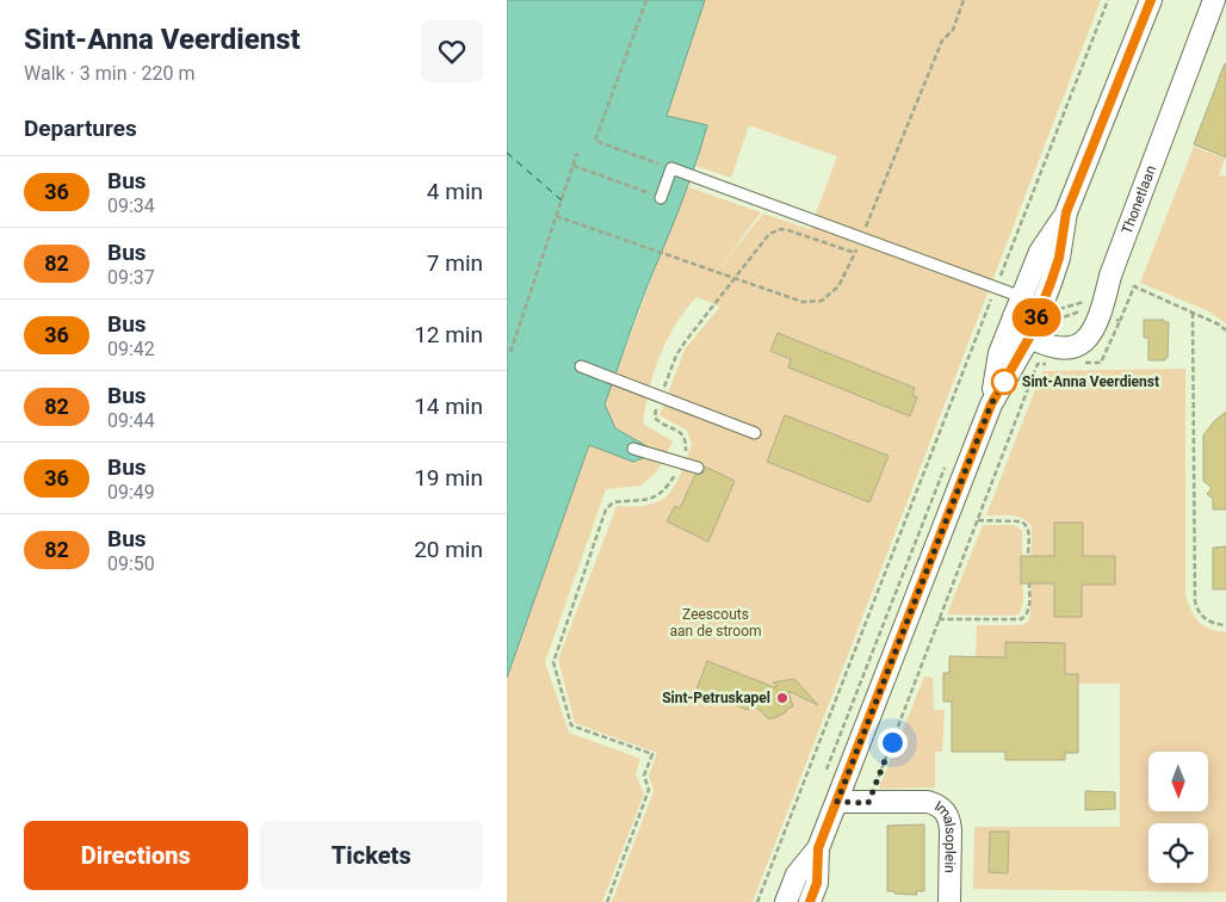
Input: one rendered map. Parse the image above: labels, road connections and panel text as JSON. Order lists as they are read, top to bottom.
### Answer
{
  "streets": {
    "street": ["Thonetlaan", "Imalsoplein"]
  },
  "parks": ["Zeescouts aan de stroom"],
  "places": ["Sint-Anna Veerdienst", "Sint-Petruskapel"],
  "lines": ["bus line 36"],
  "north": "bottom",
  "page": {
    "heading": [
      ["Sint-Anna Veerdienst", "Walk · 3 min · 220 m"],
      "Departures"
    ],
    "on_map": "36",
    "list": [
      {
        "mark": "36",
        "name": "Bus",
        "note": "09:34",
        "value": "4 min"
      },
      {
        "mark": "82",
        "name": "Bus",
        "note": "09:37",
        "value": "7 min"
      },
      {
        "mark": "36",
        "name": "Bus",
        "note": "09:42",
        "value": "12 min"
      },
      {
        "mark": "82",
        "name": "Bus",
        "note": "09:44",
        "value": "14 min"
      },
      {
        "mark": "36",
        "name": "Bus",
        "note": "09:49",
        "value": "19 min"
      },
      {
        "mark": "82",
        "name": "Bus",
        "note": "09:50",
        "value": "20 min"
      }
    ],
    "buttons": ["Directions", "Tickets"]
  }
}
